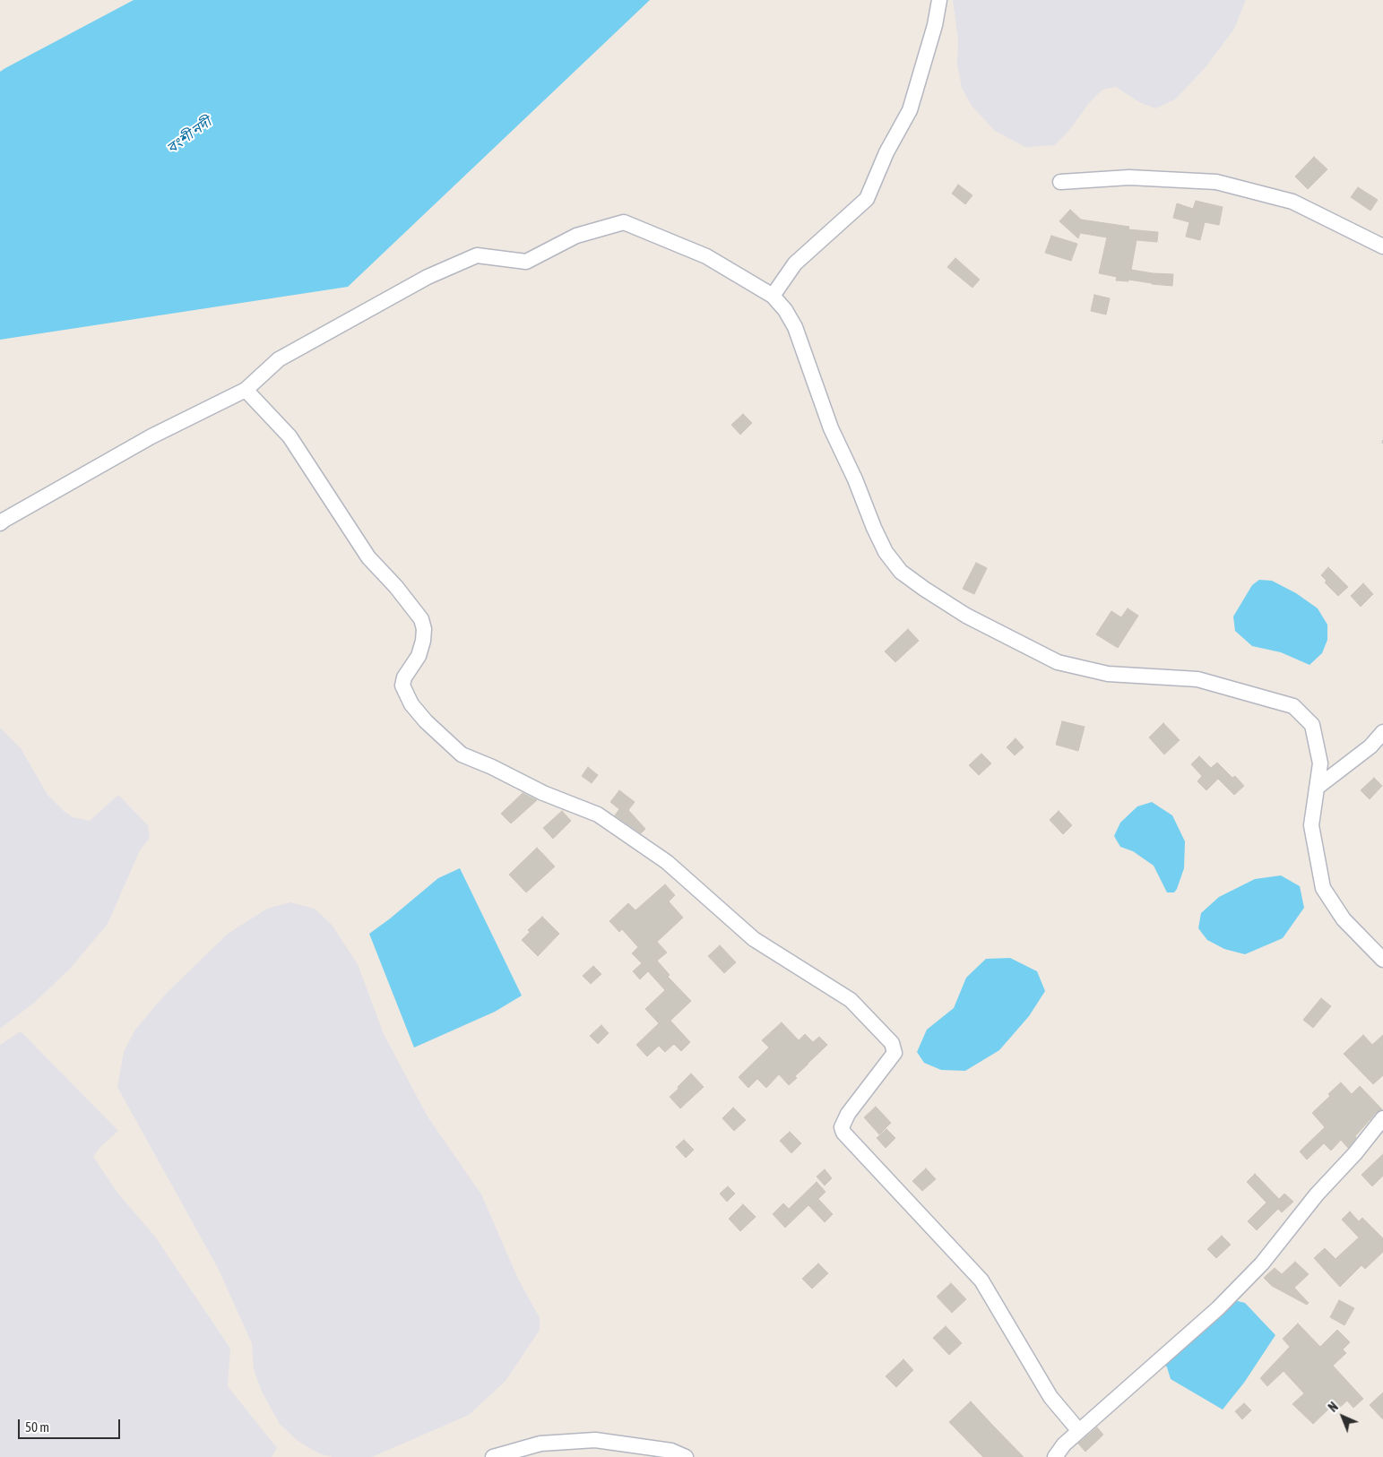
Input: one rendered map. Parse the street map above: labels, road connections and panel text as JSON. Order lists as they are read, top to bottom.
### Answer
{
  "water": ["বংশী নদী"],
  "scale_bar": "50 m",
  "north": "top left"
}
